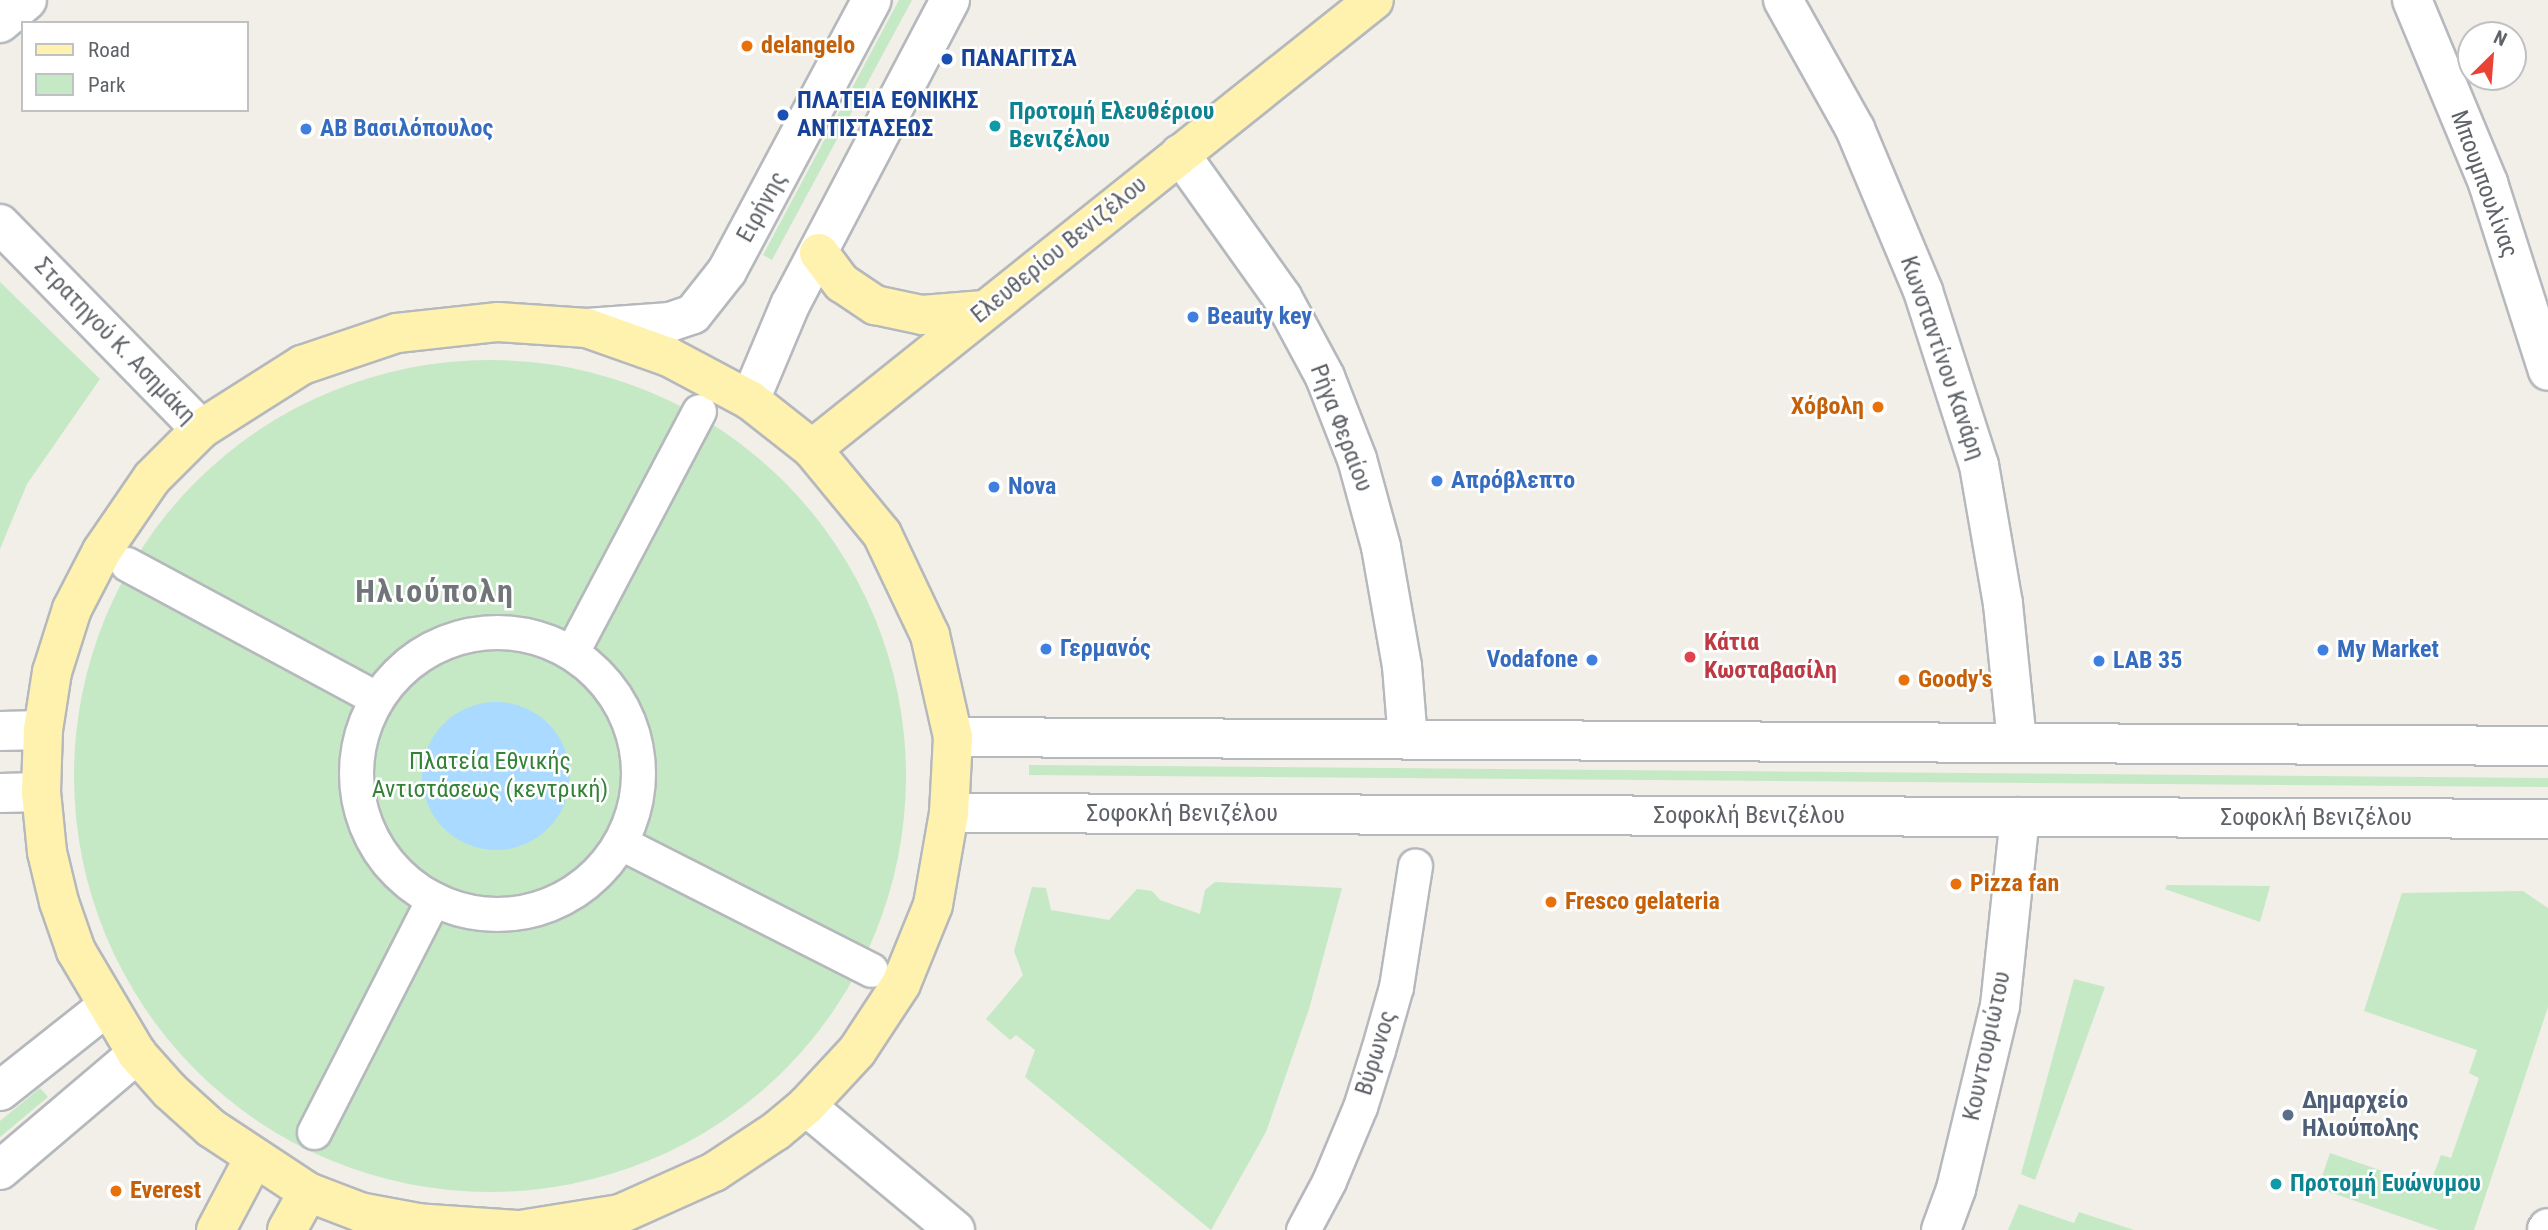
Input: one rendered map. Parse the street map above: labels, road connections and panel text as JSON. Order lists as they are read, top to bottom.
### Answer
{
  "streets": {
    "main road": ["Ελευθερίου Βενιζέλου"],
    "street": [
      "Μπουμπουλίνας",
      "Ειρήνης",
      "Στρατηγού Κ. Ασημάκη",
      "Κωνσταντίνου Κανάρη",
      "Ρήγα Φεραίου",
      "Σοφοκλή Βενιζέλου",
      "Κουντουριώτου",
      "Βύρωνος"
    ]
  },
  "crossings": [
    ["Ελευθερίου Βενιζέλου", "Ρήγα Φεραίου"],
    ["Σοφοκλή Βενιζέλου", "Κουντουριώτου"]
  ],
  "districts": ["Ηλιούπολη"],
  "parks": ["Πλατεία Εθνικής Αντιστάσεως (κεντρική)"],
  "places": [
    "delangelo",
    "ΠΑΝΑΓΙΤΣΑ",
    "ΠΛΑΤΕΙΑ ΕΘΝΙΚΗΣ ΑΝΤΙΣΤΑΣΕΩΣ",
    "Προτομή Ελευθέριου Βενιζέλου",
    "ΑΒ Βασιλόπουλος",
    "Beauty key",
    "Χόβολη",
    "Απρόβλεπτο",
    "Nova",
    "Γερμανός",
    "My Market",
    "Κάτια Κωσταβασίλη",
    "Vodafone",
    "LAB 35",
    "Goody's",
    "Pizza fan",
    "Fresco gelateria",
    "Δημαρχείο Ηλιούπολης",
    "Προτομή Ευώνυμου",
    "Everest"
  ],
  "legend": ["Road", "Park"],
  "north": "top right"
}
